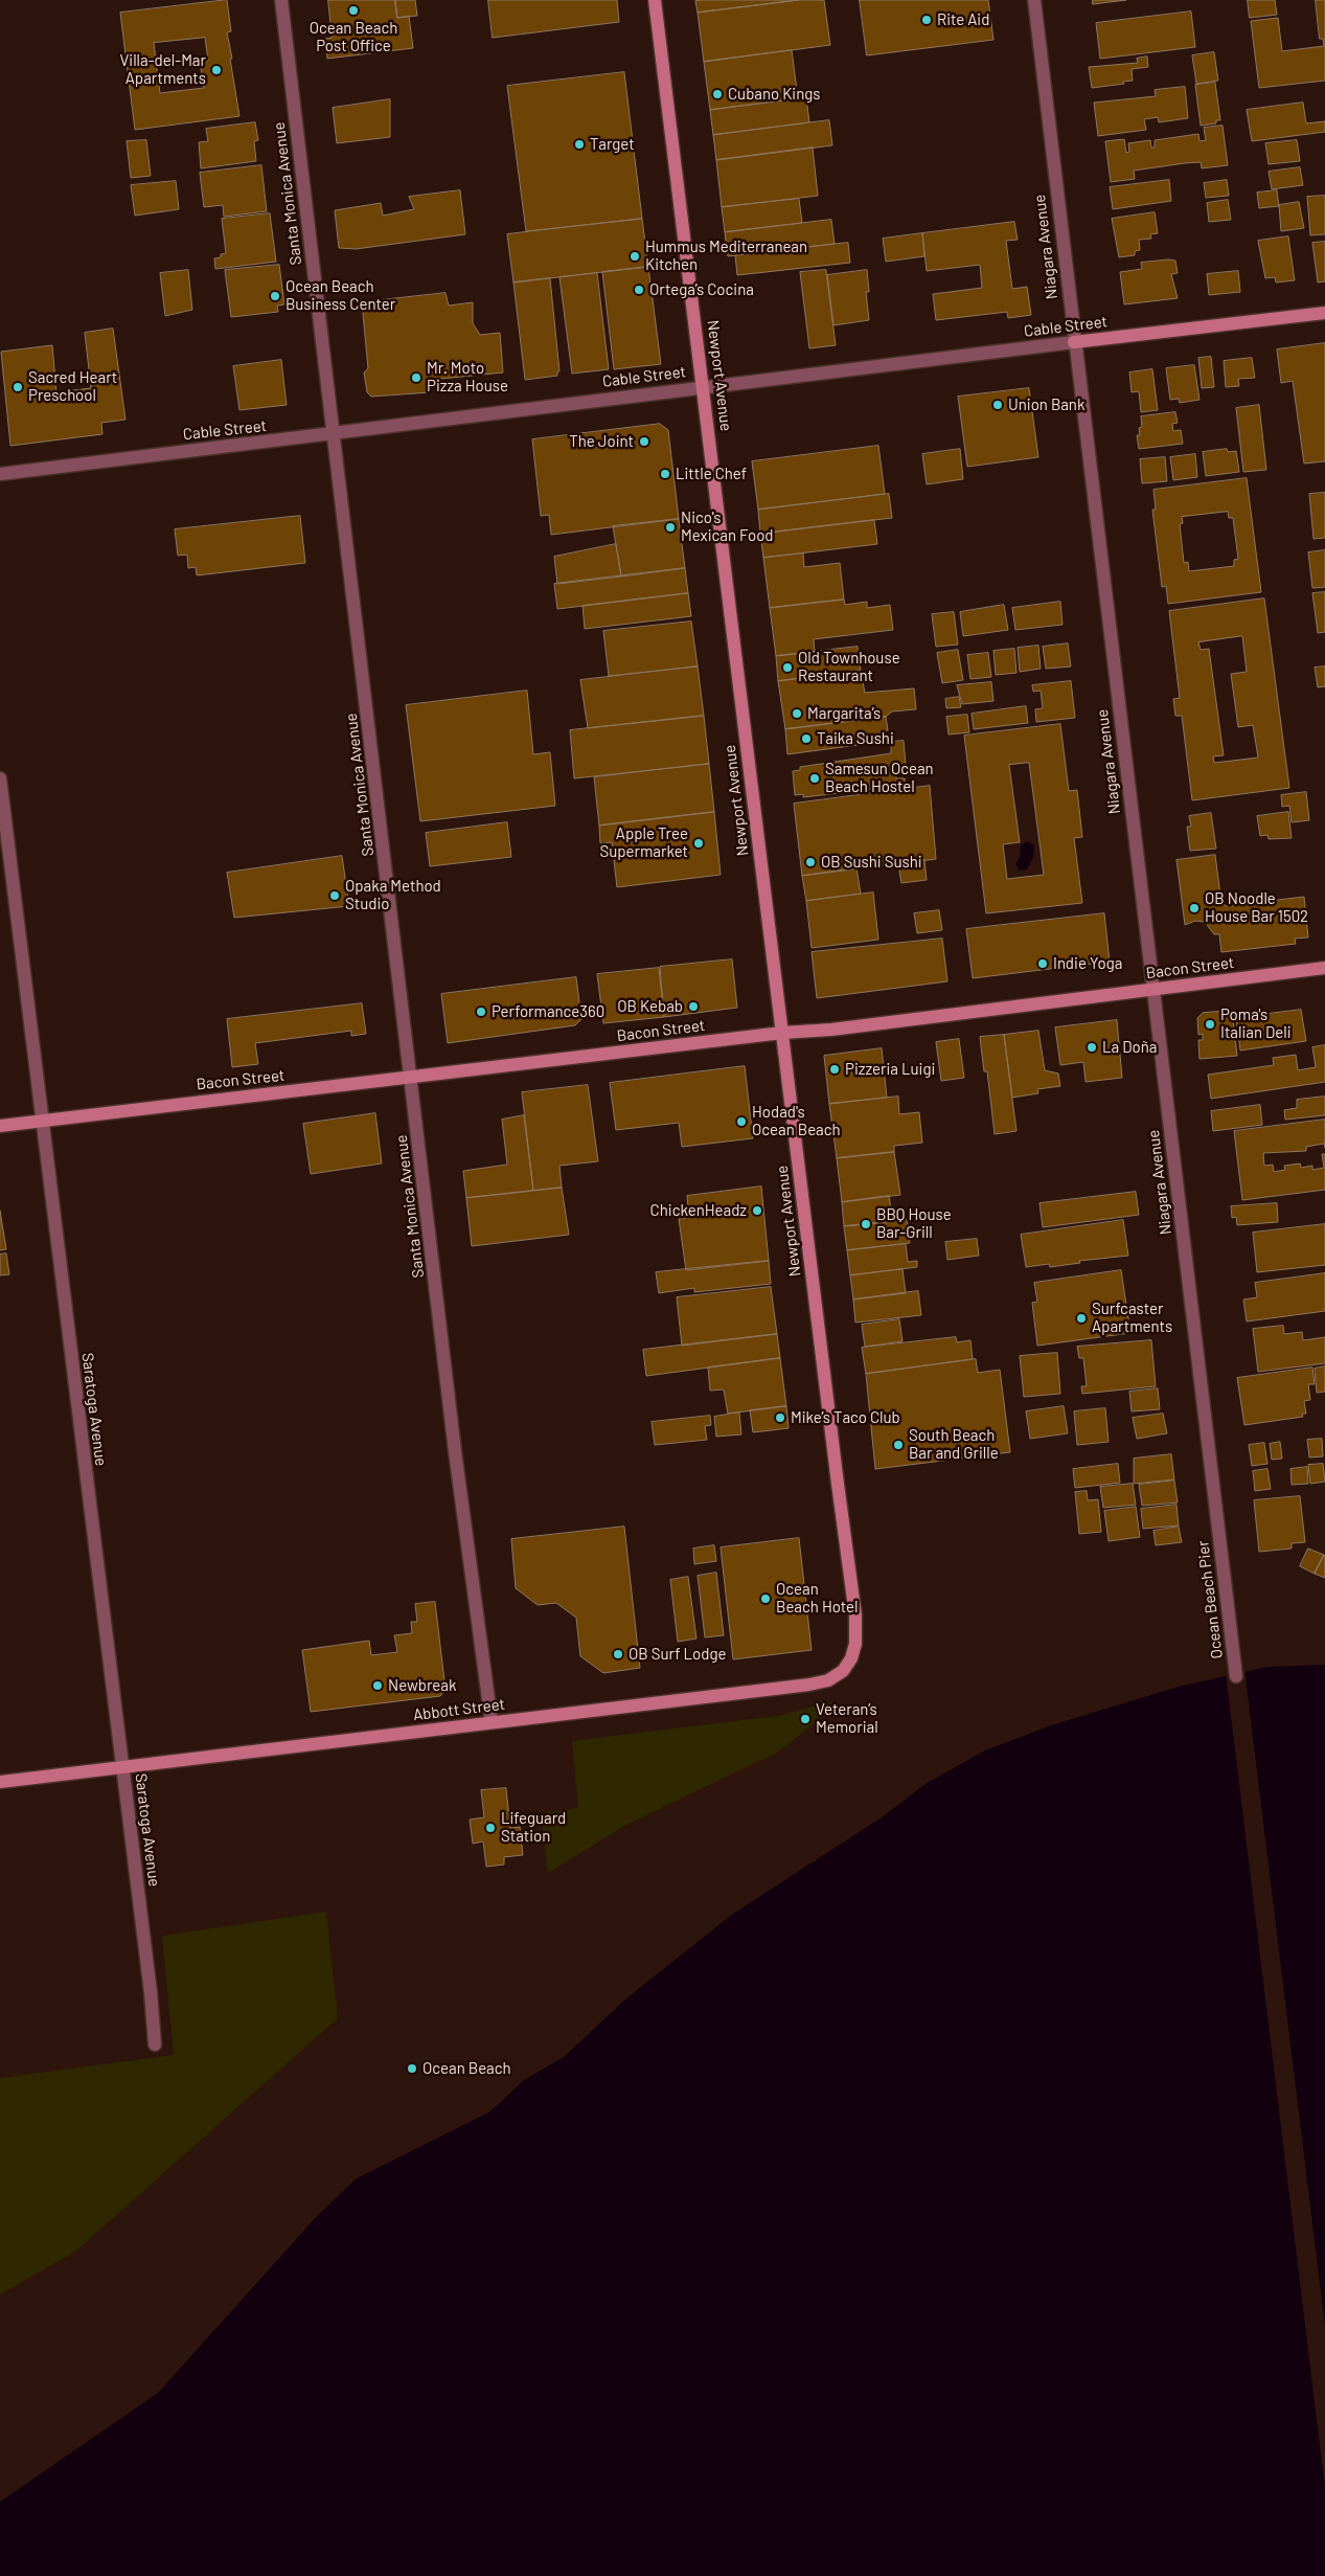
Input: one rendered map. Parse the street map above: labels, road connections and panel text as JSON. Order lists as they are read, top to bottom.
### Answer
{
  "streets": {
    "street": [
      "Santa Monica Avenue",
      "Niagara Avenue",
      "Cable Street",
      "Newport Avenue",
      "Bacon Street",
      "Saratoga Avenue",
      "Ocean Beach Pier",
      "Abbott Street"
    ]
  },
  "crossings": [
    ["Santa Monica Avenue", "Cable Street"],
    ["Santa Monica Avenue", "Bacon Street"],
    ["Santa Monica Avenue", "Abbott Street"],
    ["Niagara Avenue", "Cable Street"],
    ["Niagara Avenue", "Bacon Street"],
    ["Niagara Avenue", "Ocean Beach Pier"],
    ["Cable Street", "Newport Avenue"],
    ["Newport Avenue", "Bacon Street"],
    ["Newport Avenue", "Abbott Street"],
    ["Bacon Street", "Saratoga Avenue"],
    ["Saratoga Avenue", "Abbott Street"]
  ],
  "places": [
    "Ocean Beach Post Office",
    "Rite Aid",
    "Villa-del-Mar Apartments",
    "Cubano Kings",
    "Target",
    "Hummus Mediterranean Kitchen",
    "Ortega’s Cocina",
    "Ocean Beach Business Center",
    "Mr. Moto Pizza House",
    "Sacred Heart Preschool",
    "Union Bank",
    "The Joint",
    "Little Chef",
    "Nico's Mexican Food",
    "Old Townhouse Restaurant",
    "Margarita’s",
    "Taika Sushi",
    "Samesun Ocean Beach Hostel",
    "Apple Tree Supermarket",
    "OB Sushi Sushi",
    "Opaka Method Studio",
    "OB Noodle House Bar 1502",
    "Indie Yoga",
    "OB Kebab",
    "Performance360",
    "Poma's Italian Deli",
    "La Doña",
    "Pizzeria Luigi",
    "Hodad's Ocean Beach",
    "ChickenHeadz",
    "BBQ House Bar-Grill",
    "Surfcaster Apartments",
    "Mike’s Taco Club",
    "South Beach Bar and Grille",
    "Ocean Beach Hotel",
    "OB Surf Lodge",
    "Newbreak",
    "Veteran’s Memorial",
    "Lifeguard Station",
    "Ocean Beach"
  ]
}
